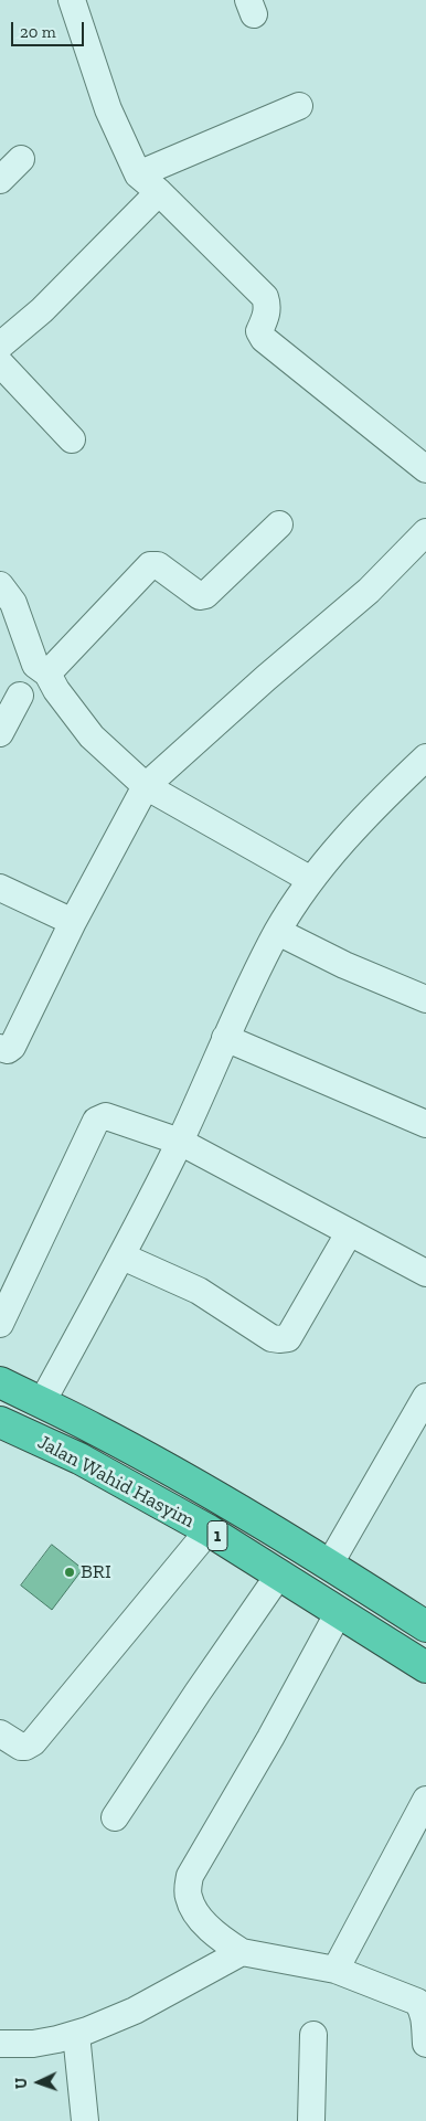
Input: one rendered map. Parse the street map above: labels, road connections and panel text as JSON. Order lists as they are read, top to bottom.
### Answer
{
  "streets": {
    "highway": ["Jalan Wahid Hasyim", "1"]
  },
  "places": ["BRI"],
  "scale_bar": "20 m",
  "north": "left"
}
